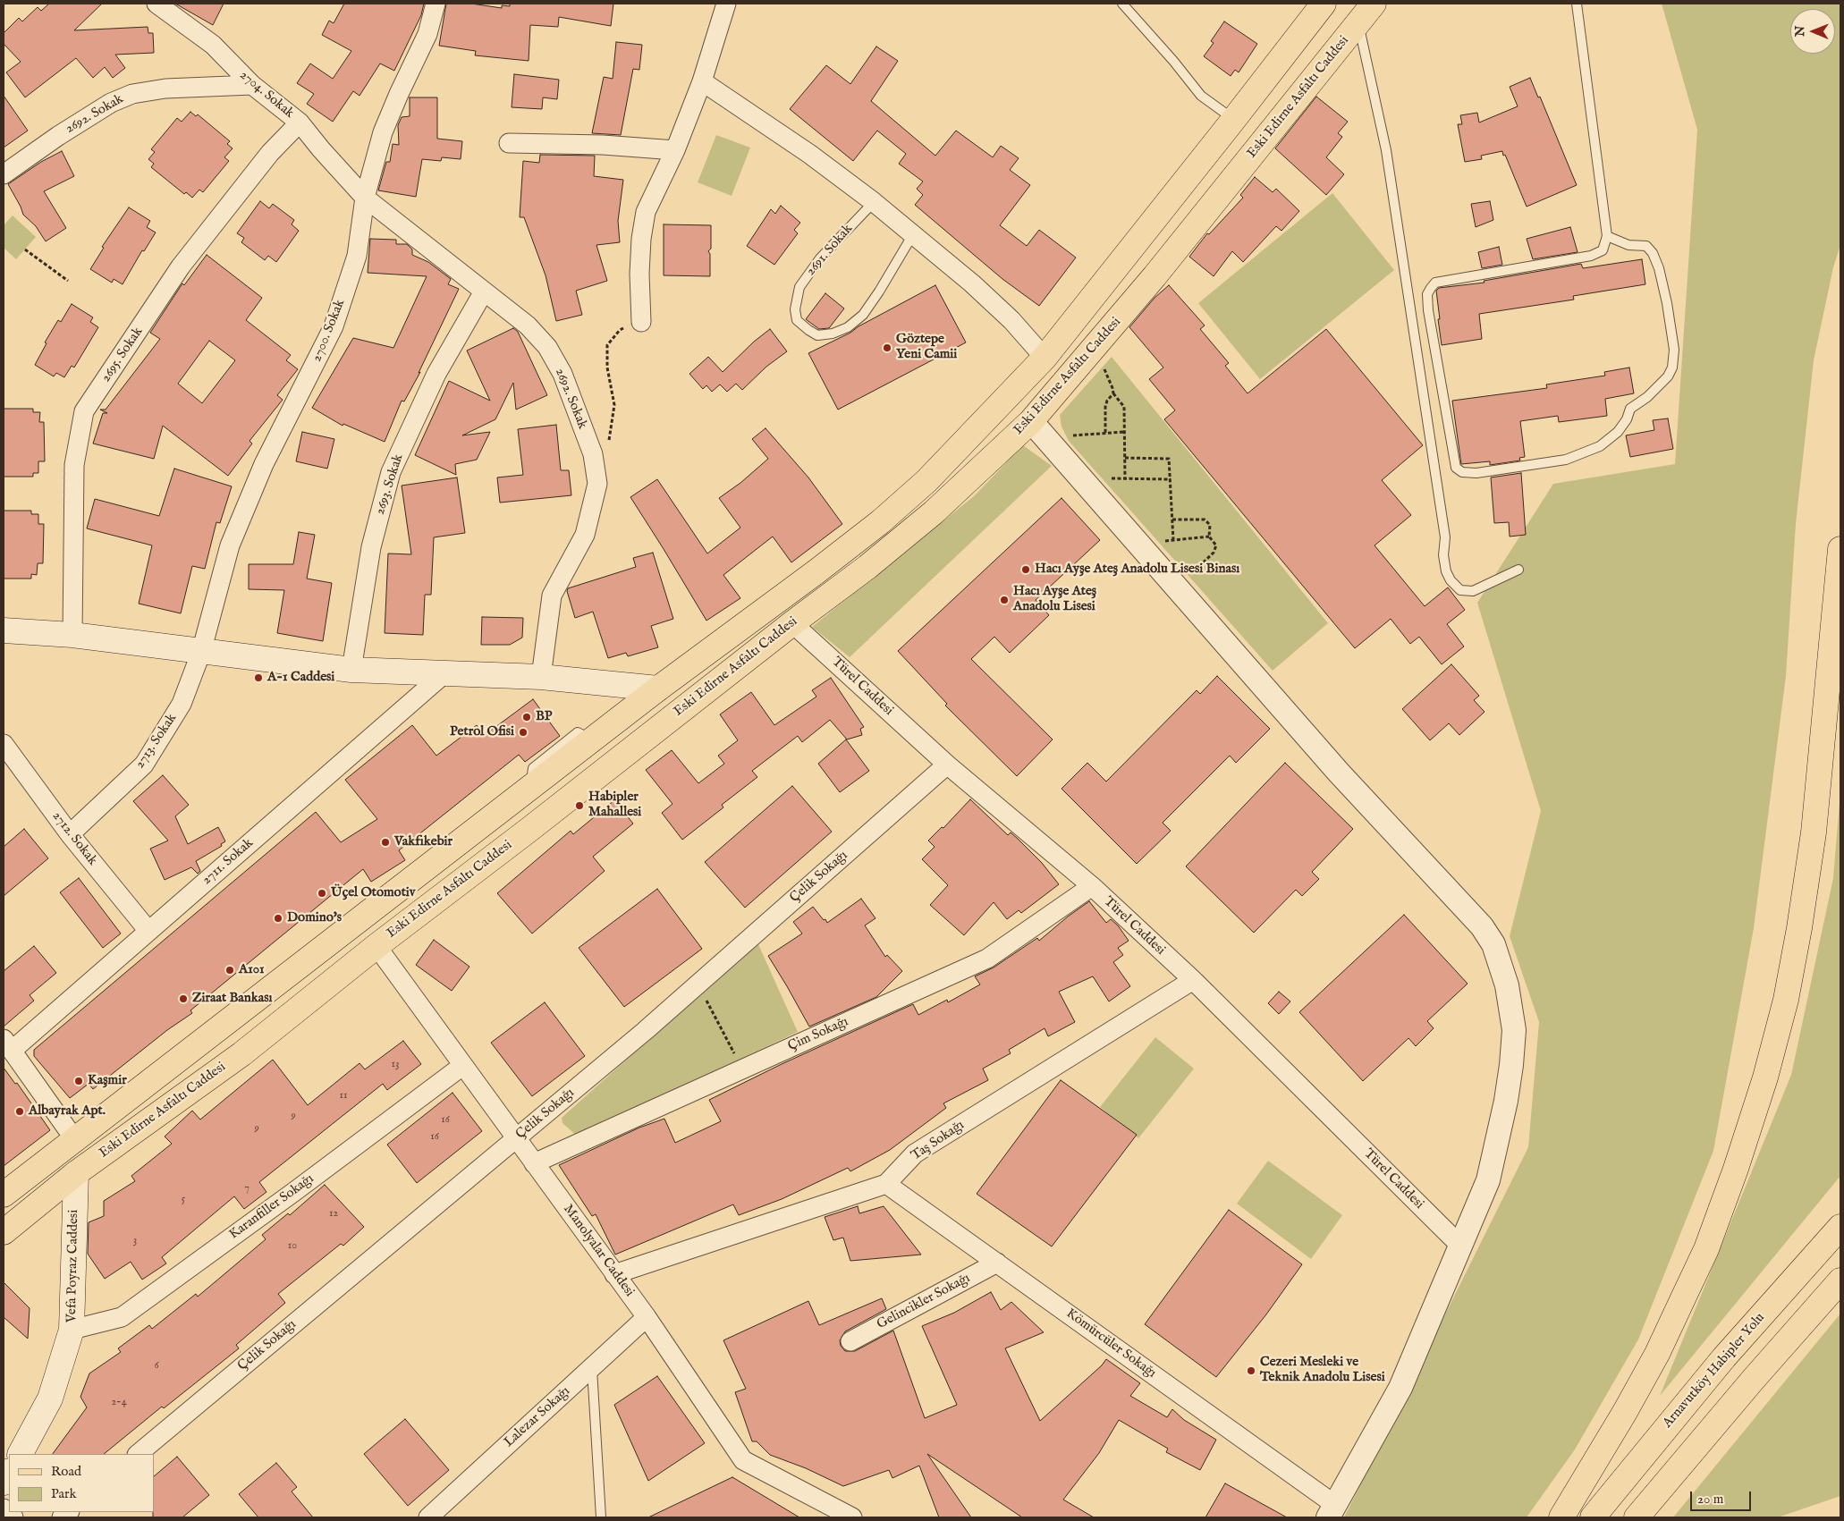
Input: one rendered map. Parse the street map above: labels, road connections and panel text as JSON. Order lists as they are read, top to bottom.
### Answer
{
  "streets": {
    "main road": ["Eski Edirne Asfaltı Caddesi", "Vefa Poyraz Caddesi", "Arnavutköy Habipler Yolu"],
    "street": [
      "2704. Sokak",
      "2692. Sokak",
      "2700. Sokak",
      "2695. Sokak",
      "2693. Sokak",
      "Türel Caddesi",
      "2713. Sokak",
      "2712. Sokak",
      "2711. Sokak",
      "Çelik Sokağı",
      "Çim Sokağı",
      "Taş Sokağı",
      "Karanfiller Sokağı",
      "Manolyalar Caddesi",
      "Gelincikler Sokağı",
      "Kömürcüler Sokağı",
      "Lalezar Sokağı"
    ],
    "lane": ["2691. Sokak"]
  },
  "crossings": [
    ["2704. Sokak", "2692. Sokak"],
    ["2704. Sokak", "2700. Sokak"],
    ["2704. Sokak", "2695. Sokak"],
    ["Eski Edirne Asfaltı Caddesi", "Türel Caddesi"],
    ["Eski Edirne Asfaltı Caddesi", "Manolyalar Caddesi"],
    ["Eski Edirne Asfaltı Caddesi", "Vefa Poyraz Caddesi"],
    ["2692. Sokak", "2700. Sokak"],
    ["2692. Sokak", "2693. Sokak"],
    ["2700. Sokak", "2713. Sokak"],
    ["Türel Caddesi", "Çelik Sokağı"],
    ["Türel Caddesi", "Çim Sokağı"],
    ["Türel Caddesi", "Taş Sokağı"],
    ["2713. Sokak", "2712. Sokak"],
    ["2712. Sokak", "2711. Sokak"],
    ["Çelik Sokağı", "Manolyalar Caddesi"],
    ["Çim Sokağı", "Manolyalar Caddesi"],
    ["Taş Sokağı", "Manolyalar Caddesi"],
    ["Taş Sokağı", "Kömürcüler Sokağı"],
    ["Karanfiller Sokağı", "Manolyalar Caddesi"],
    ["Karanfiller Sokağı", "Vefa Poyraz Caddesi"],
    ["Manolyalar Caddesi", "Lalezar Sokağı"],
    ["Gelincikler Sokağı", "Kömürcüler Sokağı"]
  ],
  "places": [
    "Göztepe Yeni Camii",
    "Hacı Ayşe Ateş Anadolu Lisesi Binası",
    "Hacı Ayşe Ateş Anadolu Lisesi",
    "A-1 Caddesi",
    "BP",
    "Petrol Ofisi",
    "Habipler Mahallesi",
    "Vakfıkebir",
    "Üçel Otomotiv",
    "Domino's",
    "A101",
    "Ziraat Bankası",
    "Kaşmir",
    "Albayrak Apt.",
    "Cezeri Mesleki ve Teknik Anadolu Lisesi"
  ],
  "house_numbers": [
    "13",
    "11",
    "9",
    "16",
    "9",
    "16",
    "7",
    "5",
    "12",
    "3",
    "10",
    "6",
    "2-4"
  ],
  "legend": ["Road", "Park"],
  "scale_bar": "20 m",
  "north": "left"
}
